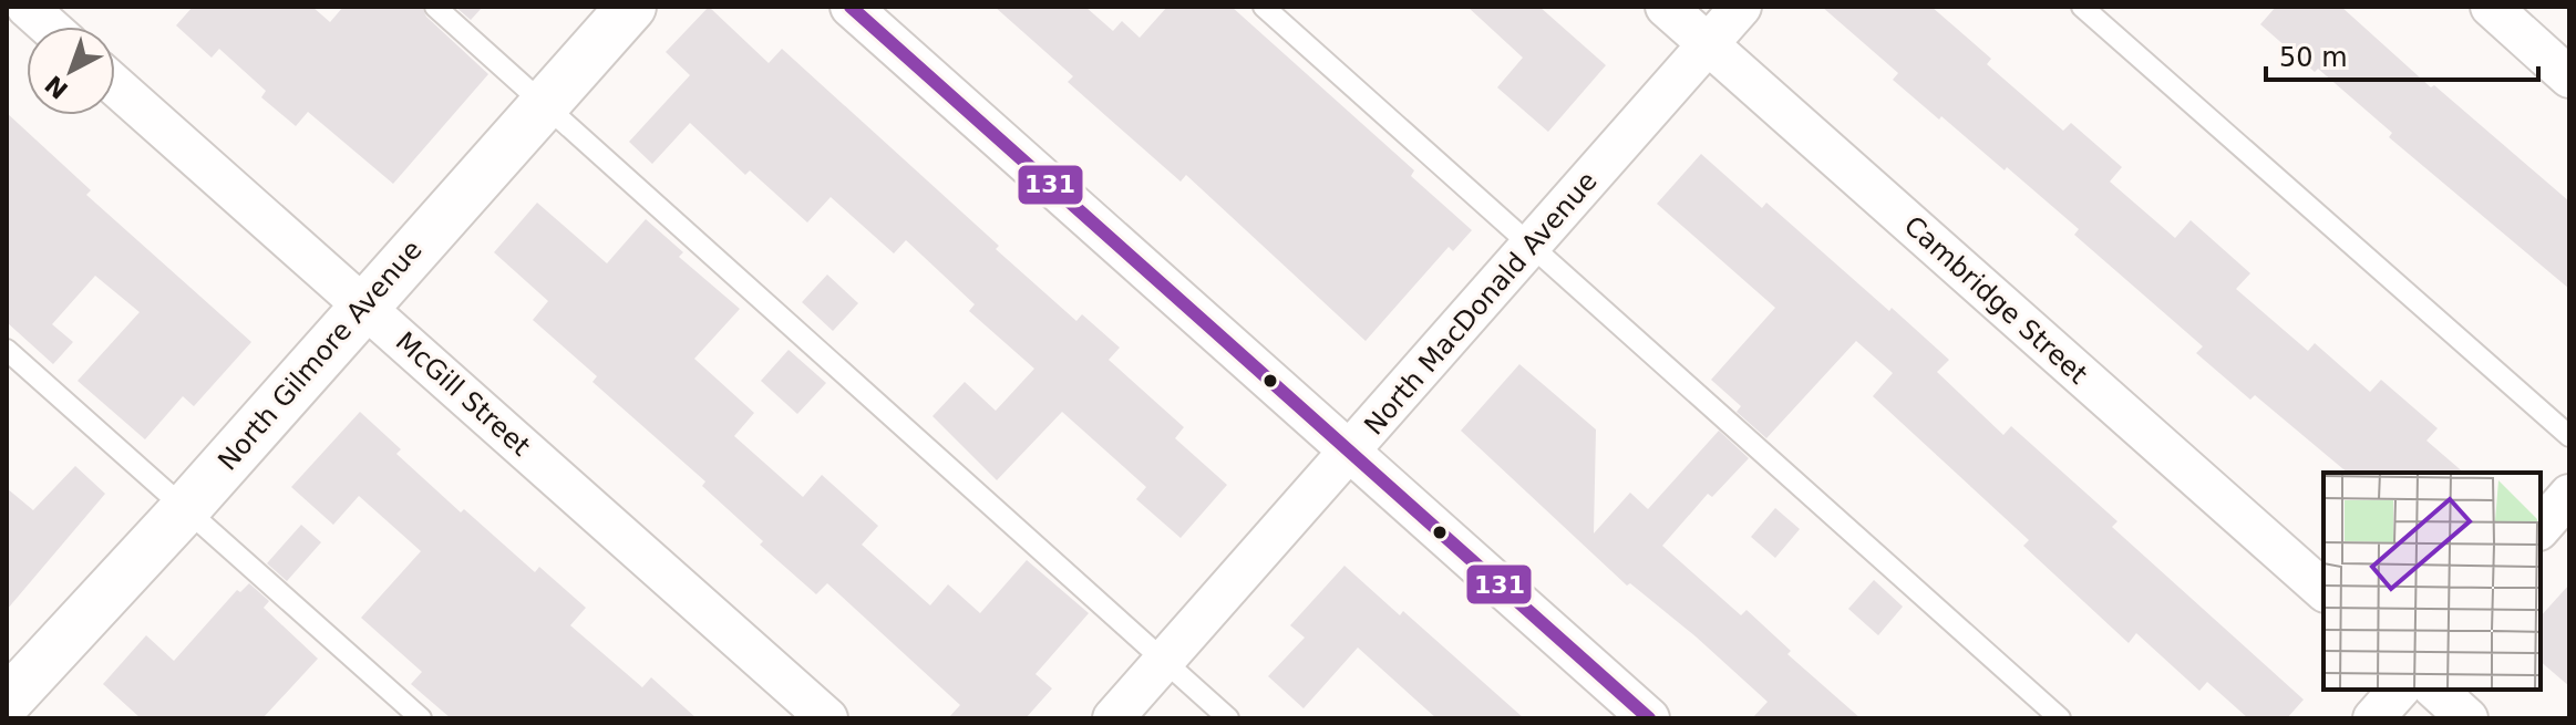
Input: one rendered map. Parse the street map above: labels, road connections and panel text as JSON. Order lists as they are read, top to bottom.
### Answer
{
  "streets": {
    "street": [
      "Cambridge Street",
      "North MacDonald Avenue",
      "North Gilmore Avenue",
      "McGill Street"
    ]
  },
  "crossings": [
    ["Cambridge Street", "North MacDonald Avenue"],
    ["North Gilmore Avenue", "McGill Street"]
  ],
  "lines": ["transit line 131"],
  "scale_bar": "50 m",
  "north": "bottom left"
}
